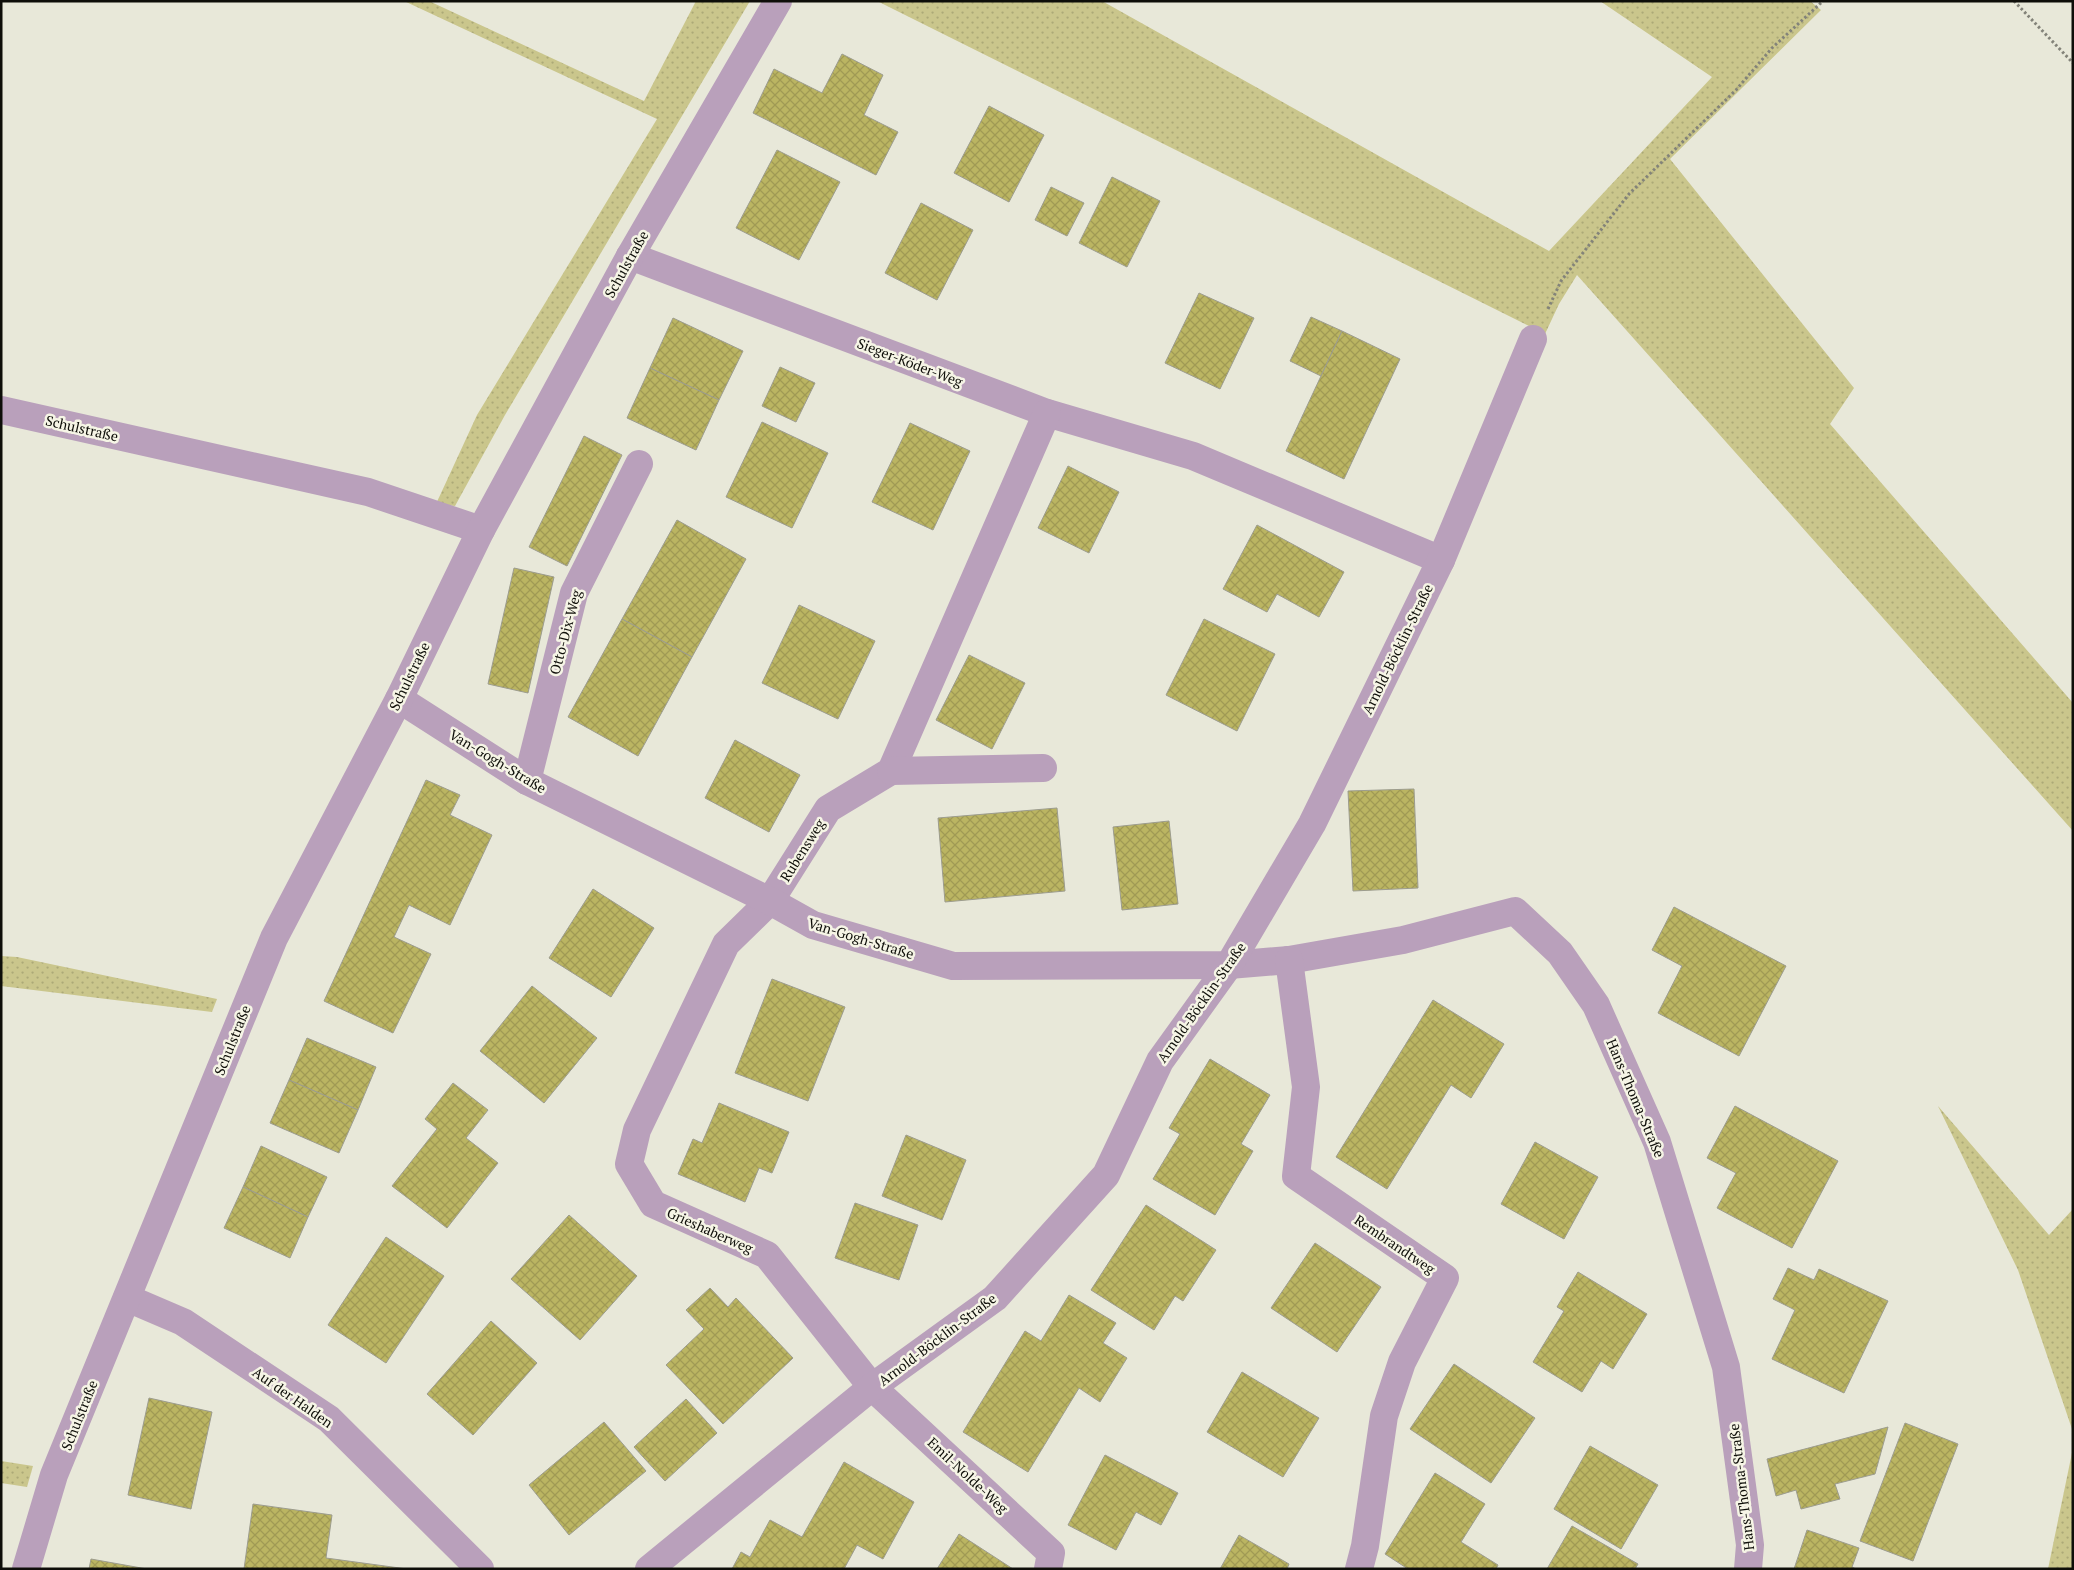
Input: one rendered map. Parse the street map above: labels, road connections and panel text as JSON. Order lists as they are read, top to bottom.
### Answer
{
  "streets": {
    "street": [
      "Schulstraße",
      "Sieger-Köder-Weg",
      "Otto-Dix-Weg",
      "Arnold-Böcklin-Straße",
      "Van-Gogh-Straße",
      "Rubensweg",
      "Hans-Thoma-Straße",
      "Grieshaberweg",
      "Rembrandtweg",
      "Auf der Halden",
      "Emil-Nolde-Weg"
    ]
  },
  "crossings": [
    ["Schulstraße", "Sieger-Köder-Weg"],
    ["Schulstraße", "Van-Gogh-Straße"],
    ["Schulstraße", "Auf der Halden"],
    ["Sieger-Köder-Weg", "Arnold-Böcklin-Straße"],
    ["Otto-Dix-Weg", "Van-Gogh-Straße"],
    ["Arnold-Böcklin-Straße", "Van-Gogh-Straße"],
    ["Arnold-Böcklin-Straße", "Grieshaberweg"],
    ["Arnold-Böcklin-Straße", "Emil-Nolde-Weg"],
    ["Van-Gogh-Straße", "Rubensweg"],
    ["Van-Gogh-Straße", "Hans-Thoma-Straße"],
    ["Van-Gogh-Straße", "Grieshaberweg"],
    ["Van-Gogh-Straße", "Rembrandtweg"],
    ["Rubensweg", "Grieshaberweg"],
    ["Hans-Thoma-Straße", "Rembrandtweg"],
    ["Grieshaberweg", "Emil-Nolde-Weg"]
  ]
}
